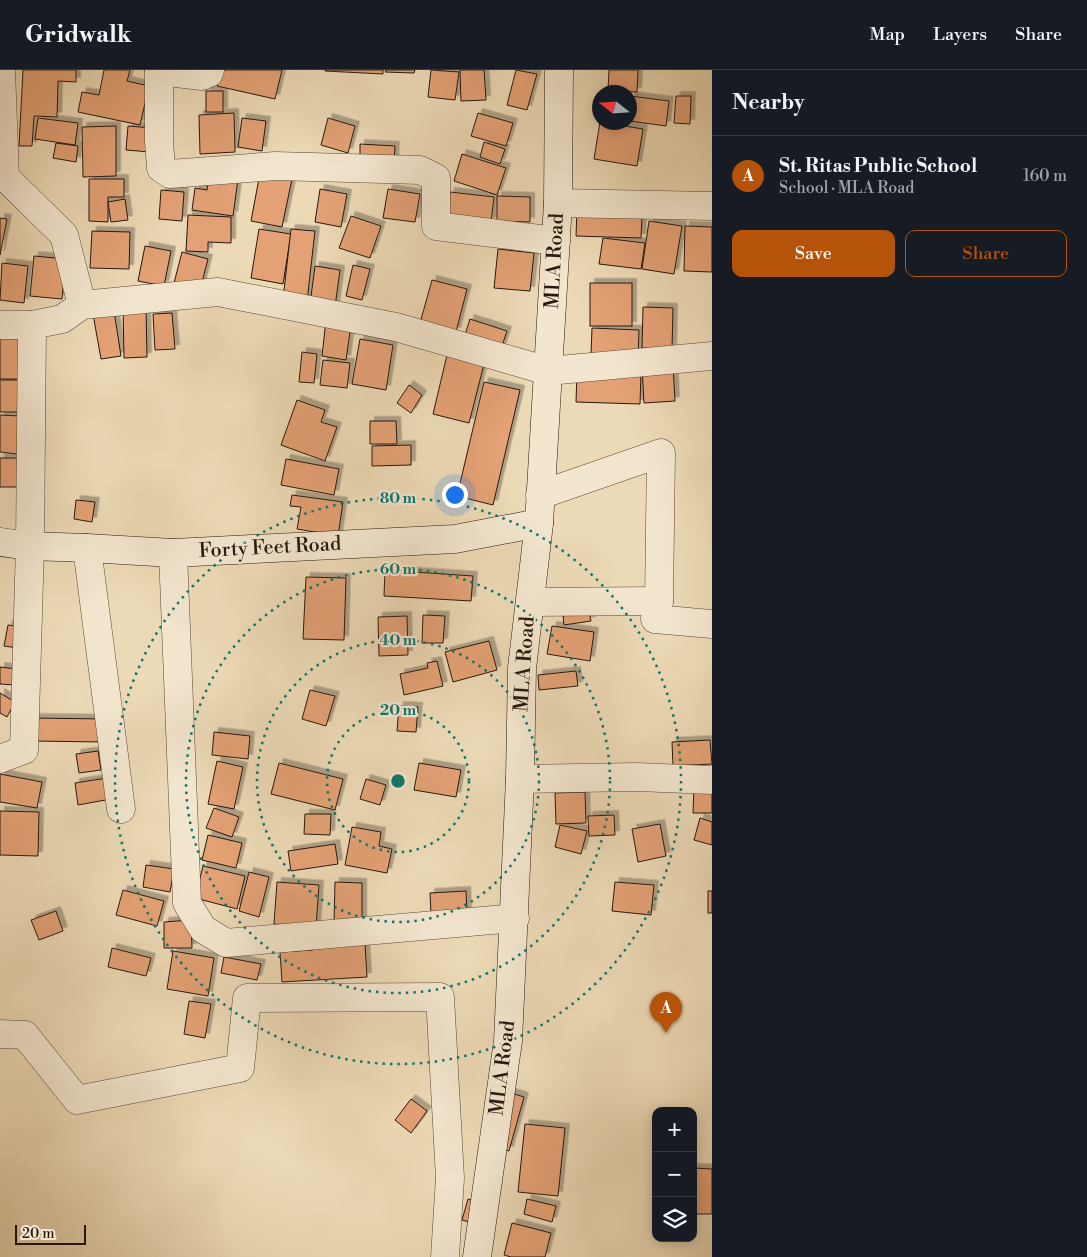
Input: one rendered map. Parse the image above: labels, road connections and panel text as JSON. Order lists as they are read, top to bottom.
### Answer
{
  "streets": {
    "street": ["MLA Road", "Forty Feet Road"]
  },
  "crossings": [
    ["MLA Road", "Forty Feet Road"]
  ],
  "scale_bar": "20 m",
  "north": "left",
  "page": {
    "header": "Gridwalk",
    "nav": ["Map", "Layers", "Share"],
    "heading": "Nearby",
    "list": [
      {
        "mark": "A",
        "name": "St. Ritas Public School",
        "note": "School · MLA Road",
        "value": "160 m"
      }
    ],
    "buttons": ["Save", "Share"],
    "pins": "A",
    "map_buttons": ["+", "−"],
    "scale": "20 m"
  },
  "rings": [
    "80 m",
    "60 m",
    "40 m",
    "20 m"
  ]
}
